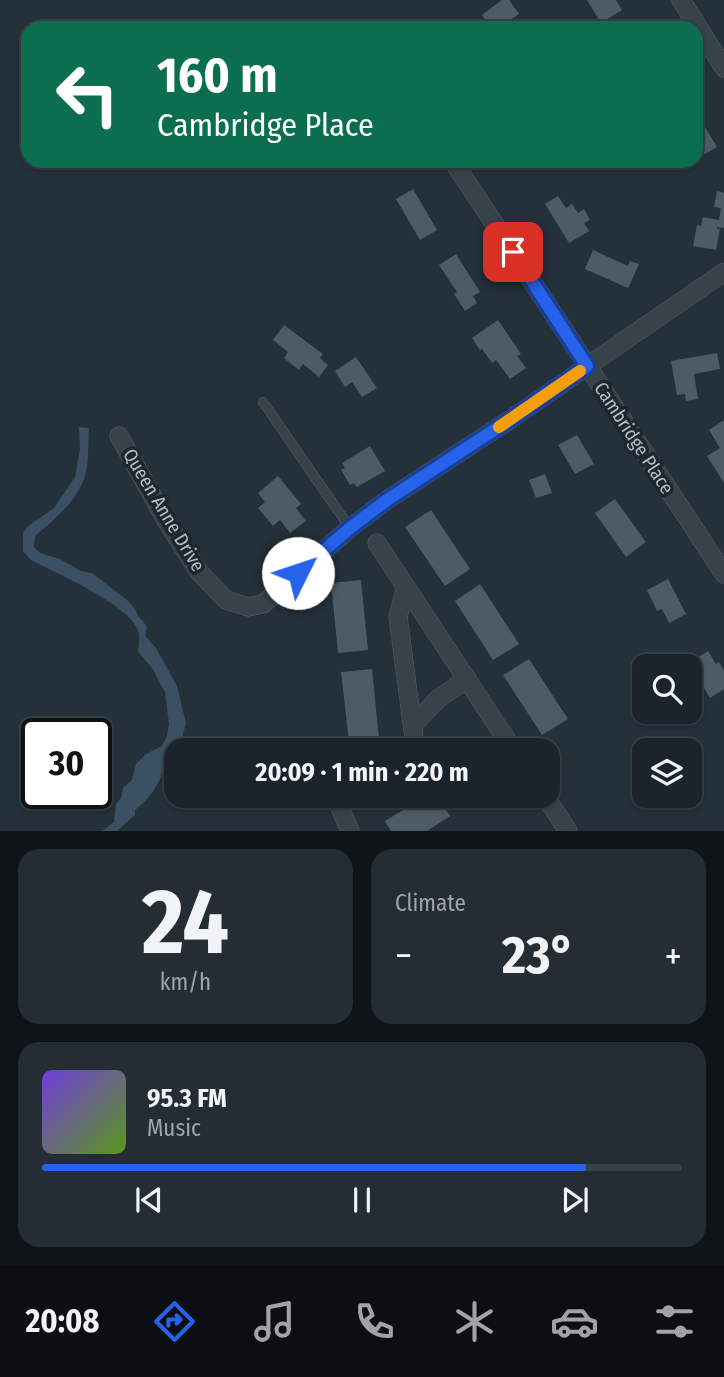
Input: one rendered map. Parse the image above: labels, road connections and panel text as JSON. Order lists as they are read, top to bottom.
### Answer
{
  "streets": {
    "street": ["Cambridge Place", "Queen Anne Drive"]
  },
  "crossings": [
    ["Cambridge Place", "Queen Anne Drive"]
  ],
  "page": {
    "turn": ["160 m", "Cambridge Place"],
    "limit": "30",
    "trip": "20:09 · 1 min · 220 m",
    "tile": [
      ["24", "km/h"],
      "Climate"
    ],
    "heat": ["−", "23°", "+"],
    "song": ["95.3 FM", "Music"],
    "tabs": "20:08"
  }
}
